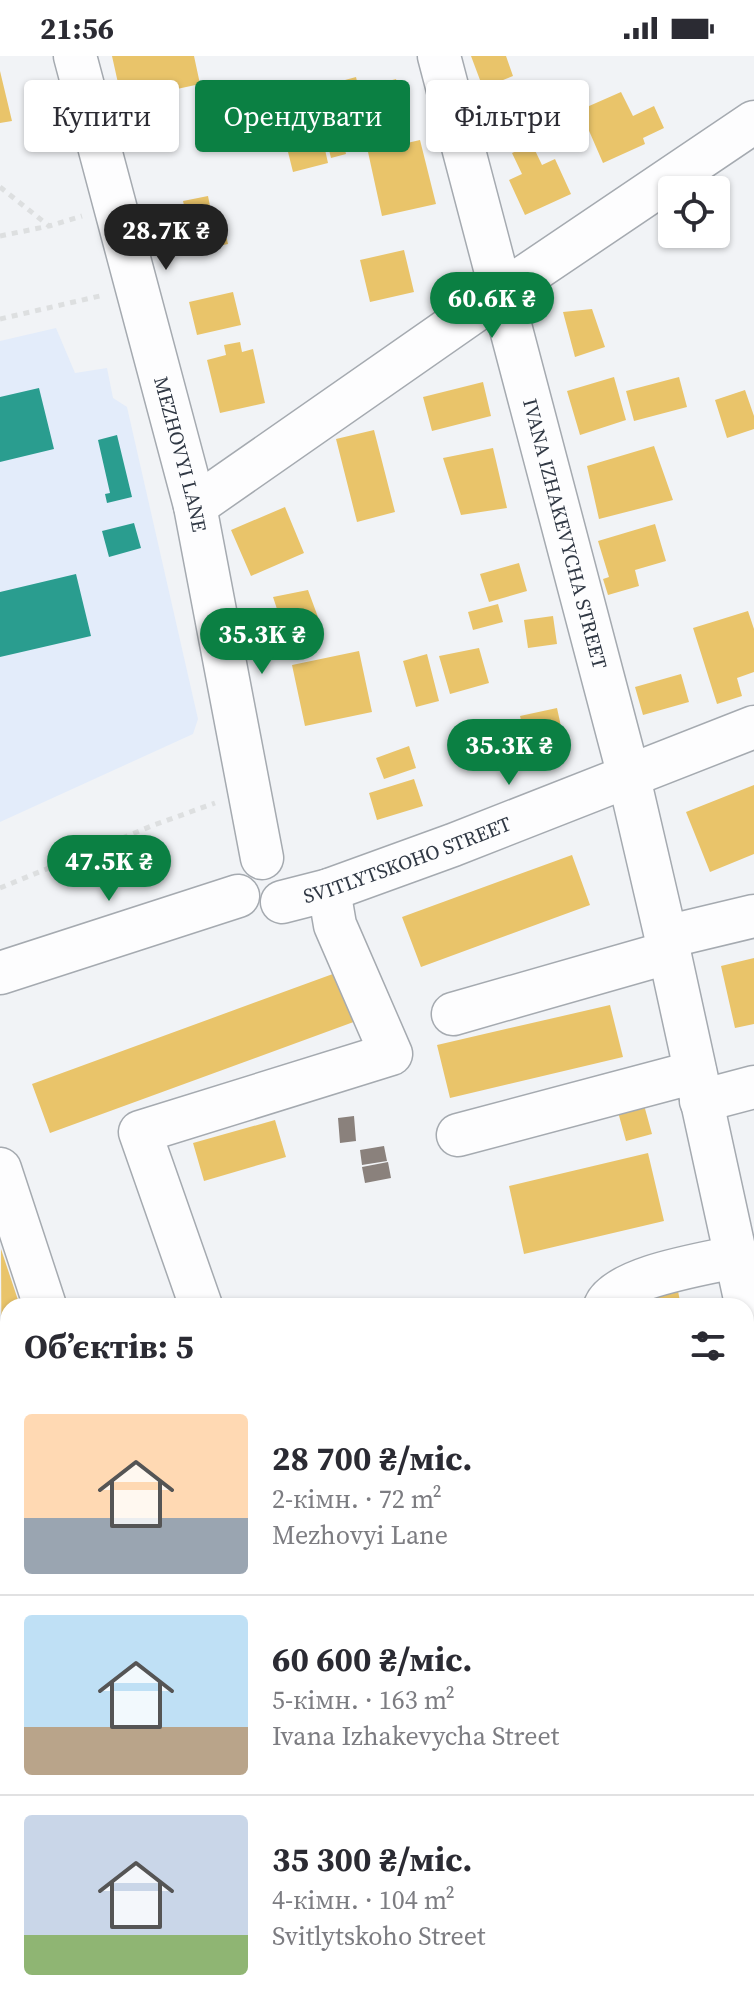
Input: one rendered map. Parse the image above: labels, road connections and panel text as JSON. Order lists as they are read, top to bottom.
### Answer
{
  "streets": {
    "street": ["MEZHOVYI LANE", "IVANA IZHAKEVYCHA STREET", "SVITLYTSKOHO STREET"]
  },
  "crossings": [
    ["MEZHOVYI LANE", "SVITLYTSKOHO STREET"],
    ["IVANA IZHAKEVYCHA STREET", "SVITLYTSKOHO STREET"]
  ],
  "page": {
    "status": "21:56",
    "chip": ["Купити", "Орендувати", "Фільтри"],
    "price": [
      "28.7K ₴",
      "60.6K ₴",
      "35.3K ₴",
      "35.3K ₴",
      "47.5K ₴"
    ],
    "heading": "Об’єктів: 5",
    "list": [
      {
        "name": "28 700 ₴/міс.",
        "note": "2-кімн. · 72 m² · Mezhovyi Lane"
      },
      {
        "name": "60 600 ₴/міс.",
        "note": "5-кімн. · 163 m² · Ivana Izhakevycha Street"
      },
      {
        "name": "35 300 ₴/міс.",
        "note": "4-кімн. · 104 m² · Svitlytskoho Street"
      }
    ]
  }
}
